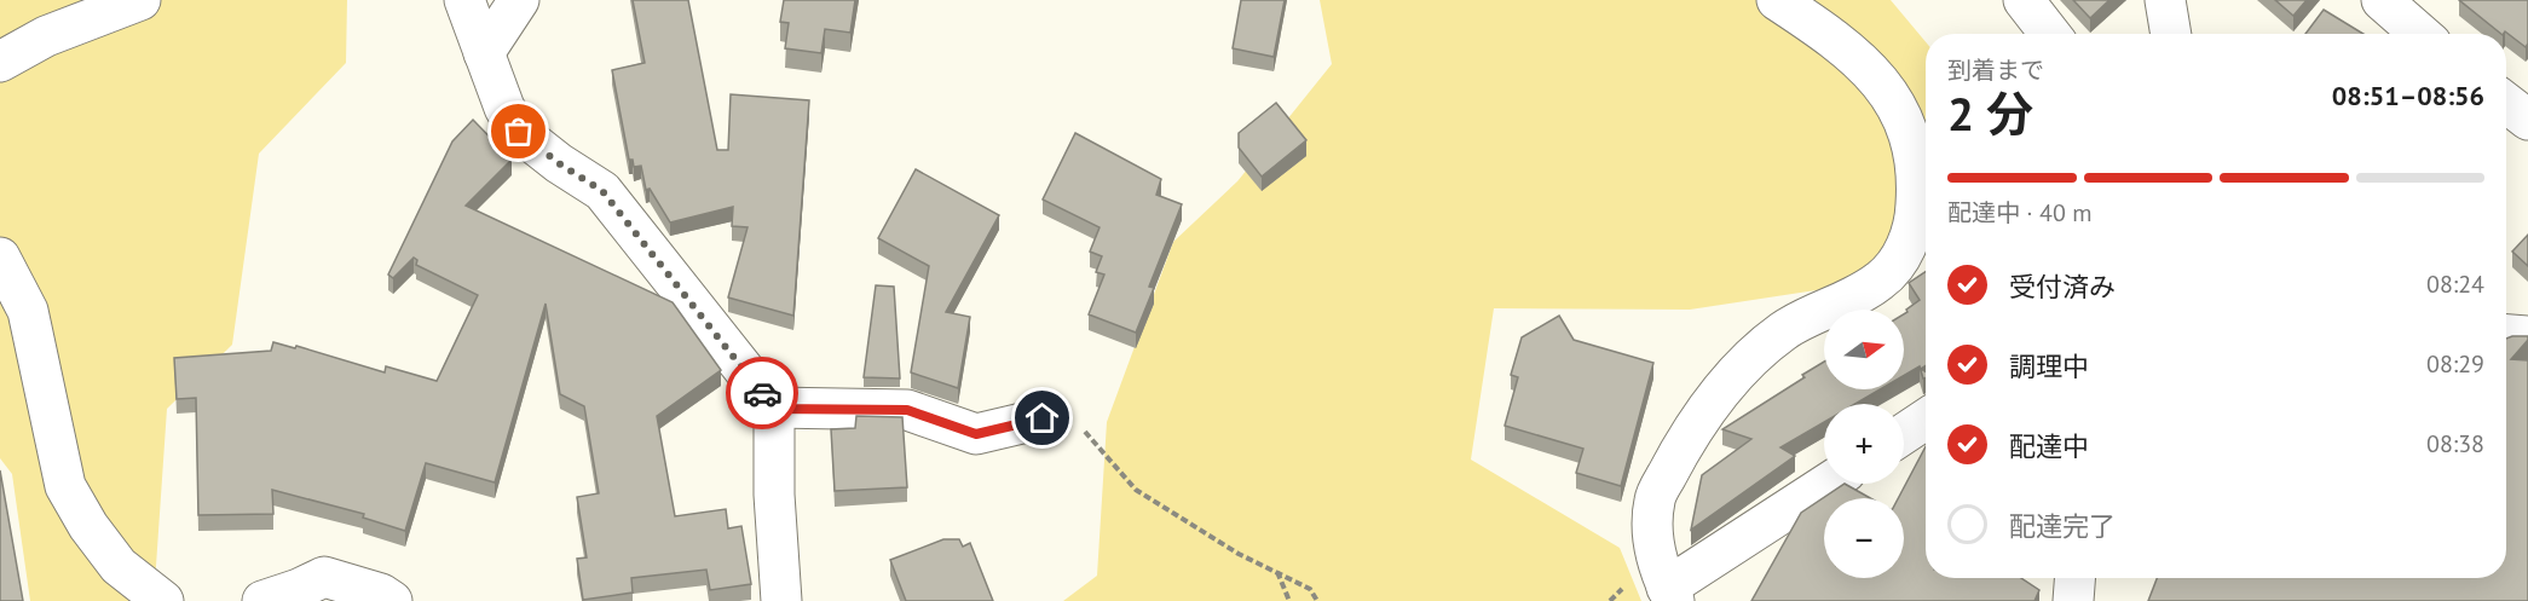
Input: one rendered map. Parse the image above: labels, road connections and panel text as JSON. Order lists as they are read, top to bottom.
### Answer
{
  "north": "right",
  "page": {
    "heading": ["2 分", "到着まで", "08:51–08:56"],
    "bar": "配達中 · 40 m",
    "list": [
      ["受付済み", "08:24"],
      ["調理中", "08:29"],
      ["配達中", "08:38"],
      "配達完了"
    ],
    "map_buttons": ["+", "−"]
  }
}
